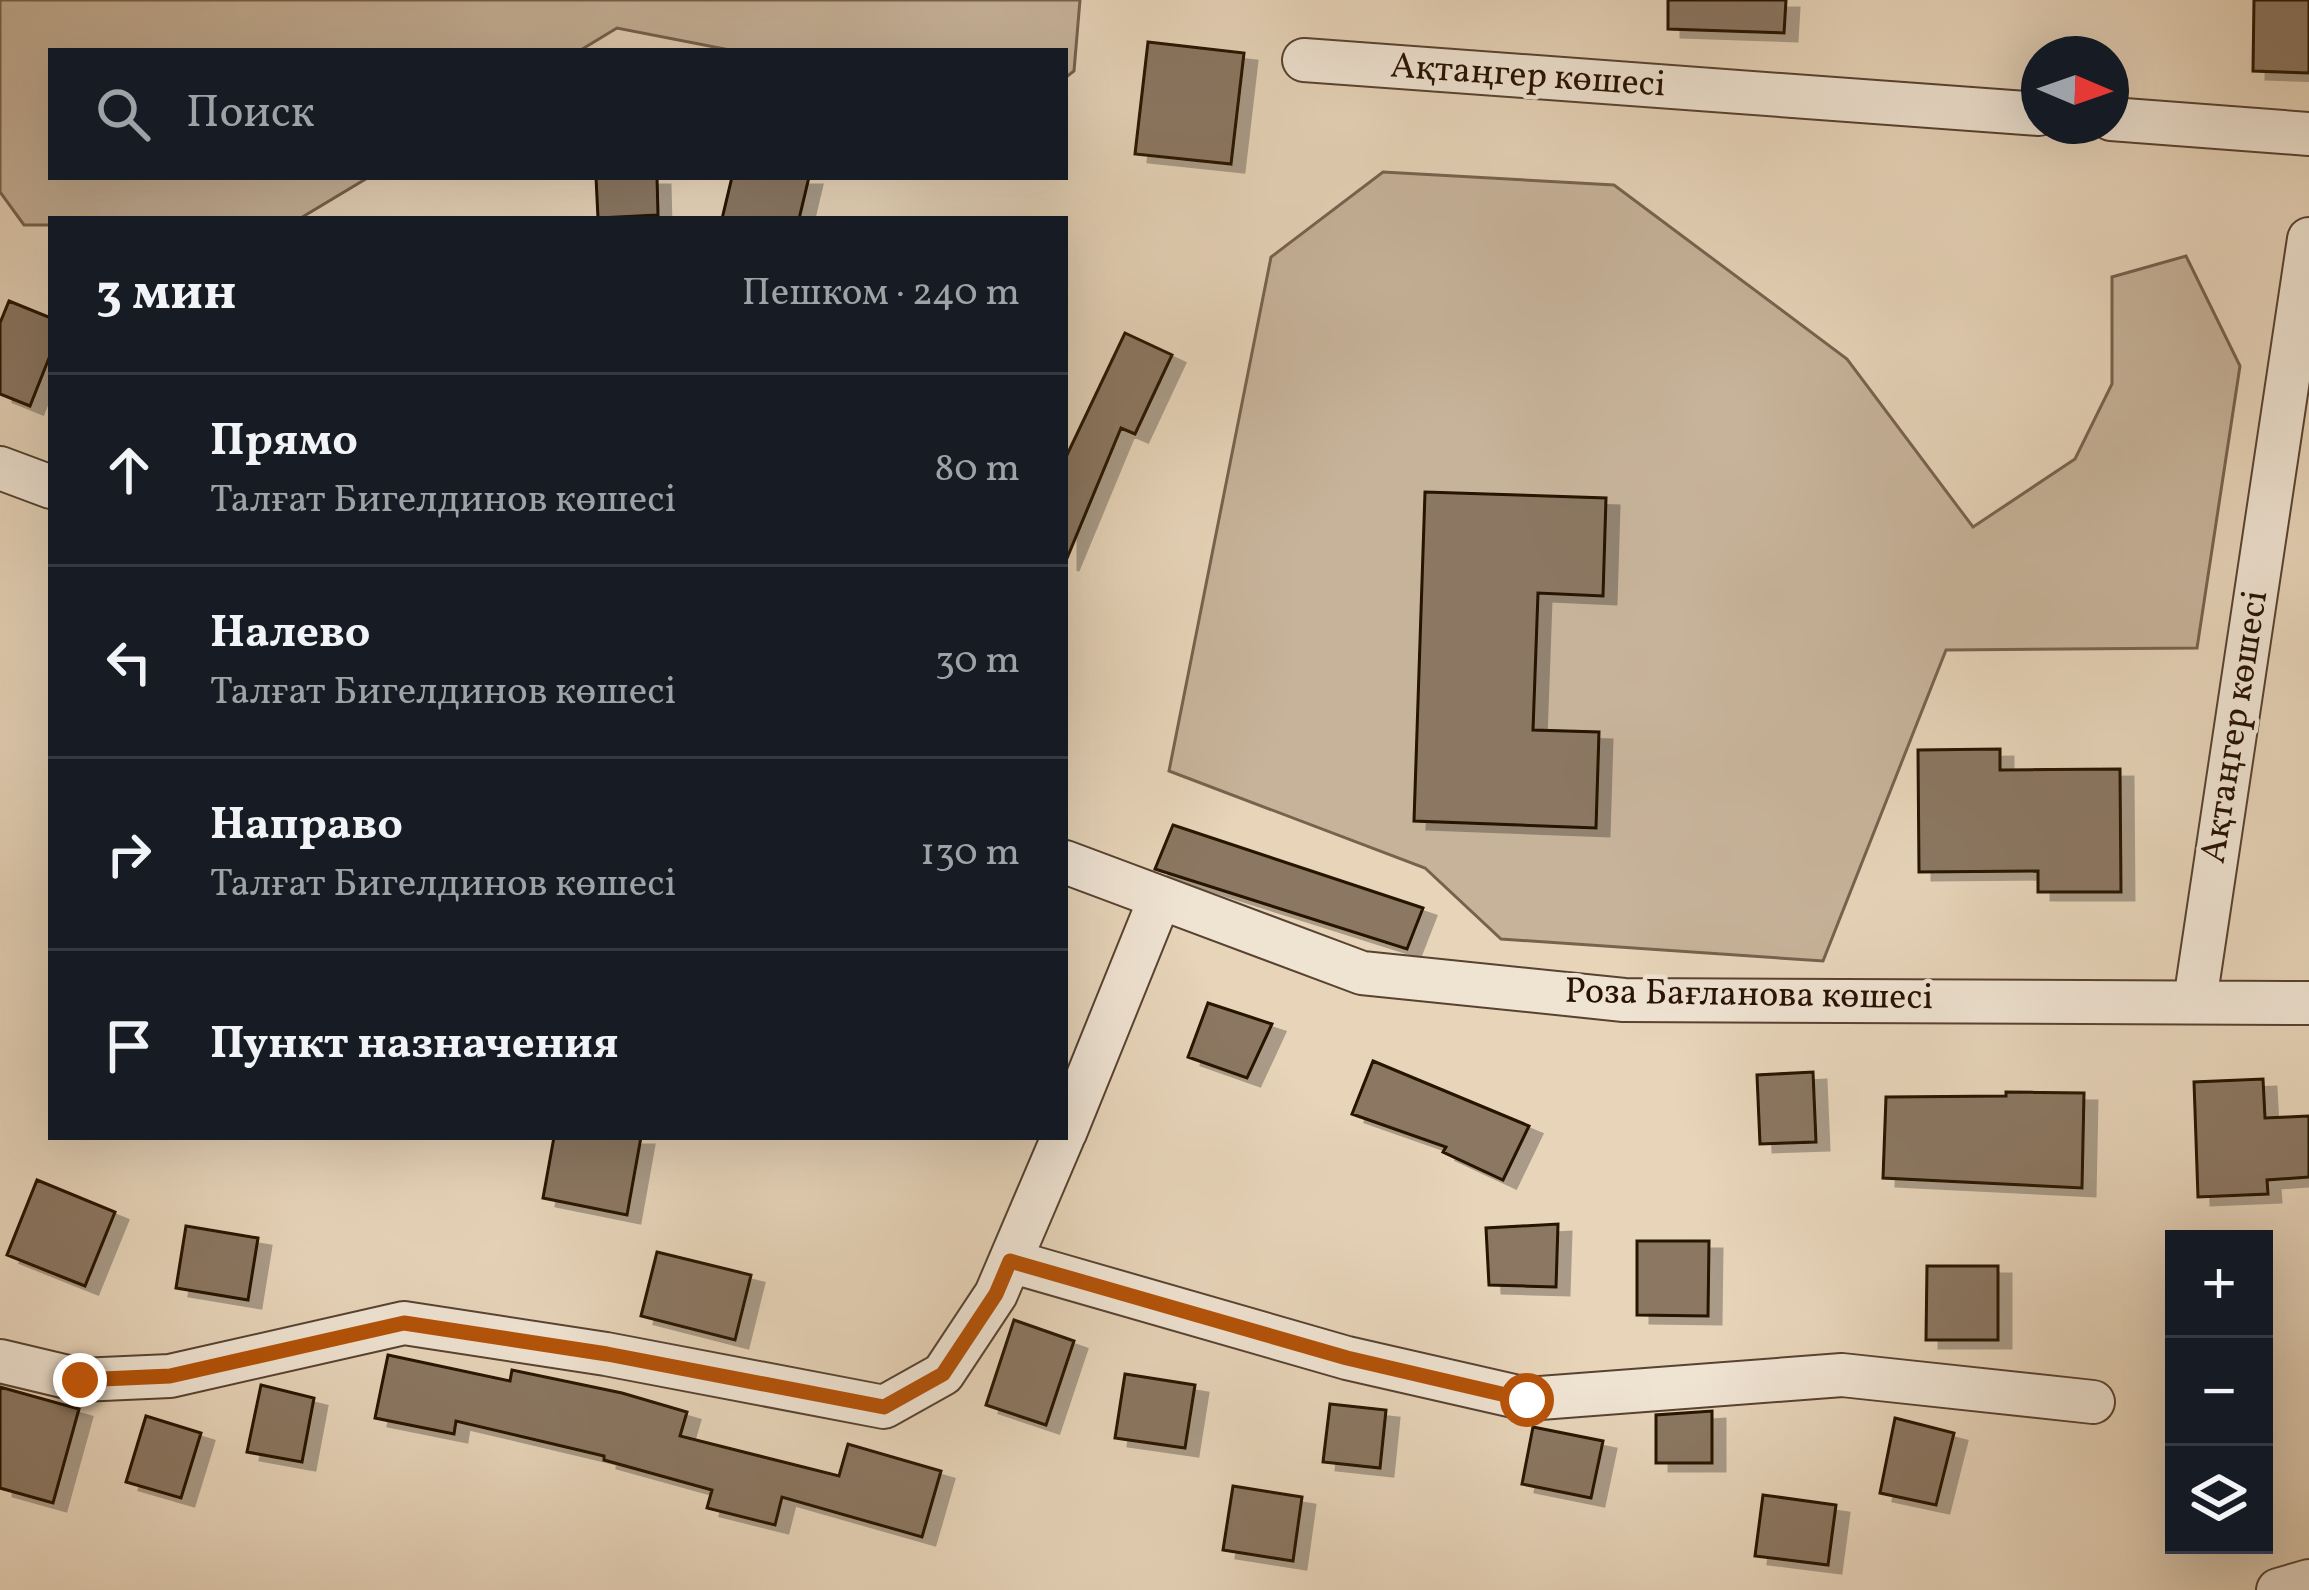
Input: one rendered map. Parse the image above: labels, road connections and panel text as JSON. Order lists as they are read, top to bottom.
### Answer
{
  "streets": {
    "street": ["Ақтаңгер көшесі", "Роза Бағланова көшесі"]
  },
  "crossings": [
    ["Ақтаңгер көшесі", "Роза Бағланова көшесі"]
  ],
  "north": "right",
  "page": {
    "search": "Поиск",
    "heading": ["3 мин", "Пешком · 240 m"],
    "list": [
      ["Прямо", "Талғат Бигелдинов көшесі", "80 m"],
      ["Налево", "Талғат Бигелдинов көшесі", "30 m"],
      ["Направо", "Талғат Бигелдинов көшесі", "130 m"],
      "Пункт назначения"
    ],
    "map_buttons": ["+", "−"]
  }
}
